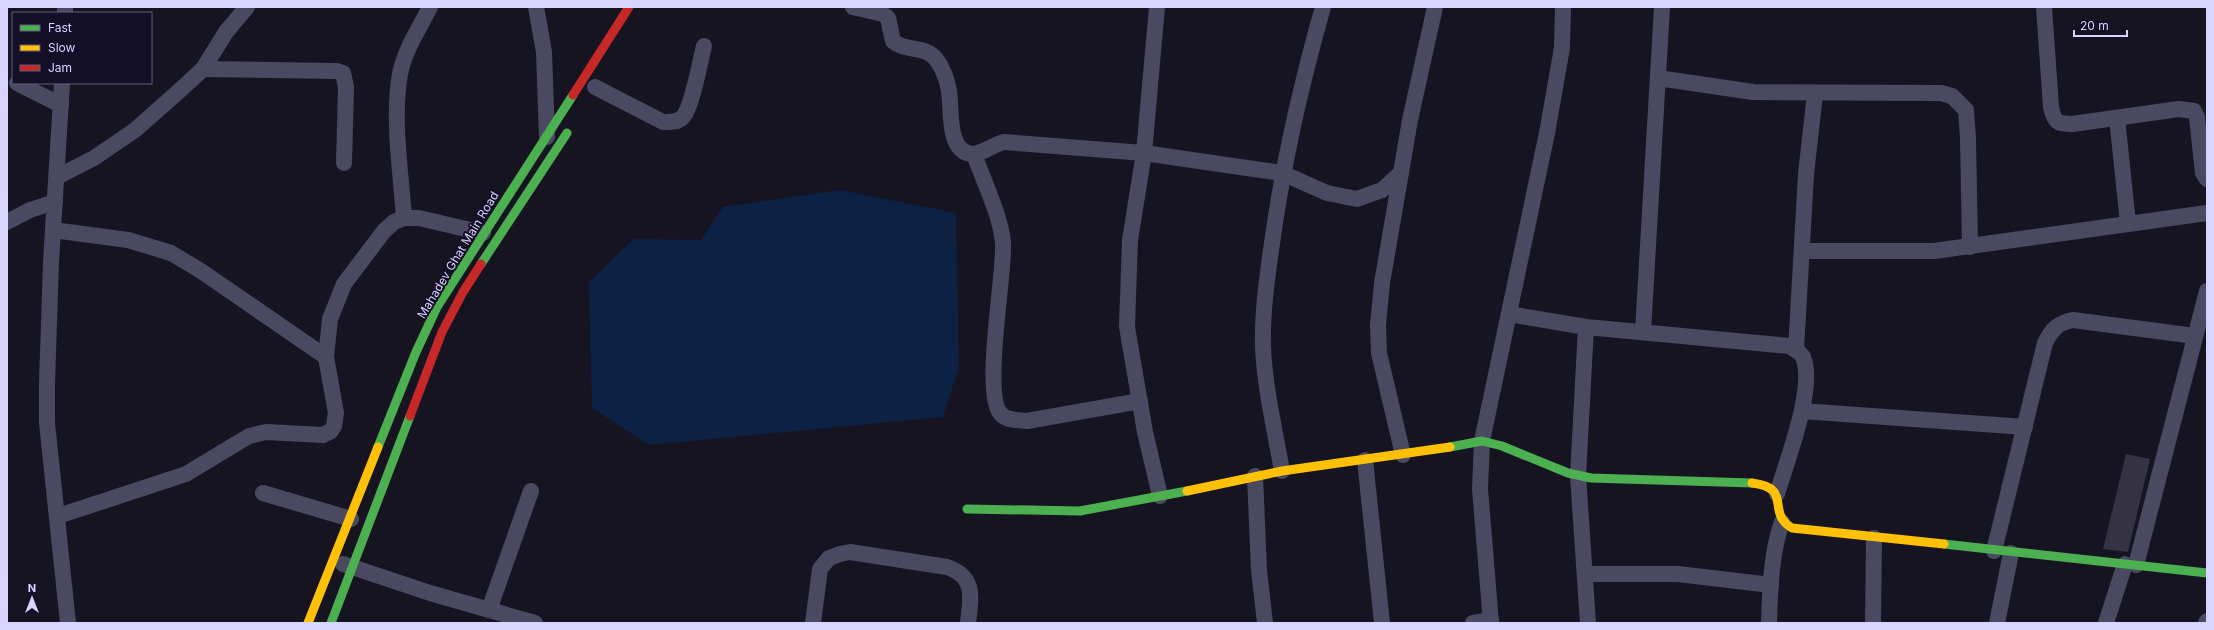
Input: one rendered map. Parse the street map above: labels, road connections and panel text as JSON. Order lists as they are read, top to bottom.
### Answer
{
  "streets": {
    "street": ["Mahadev Ghat Main Road"]
  },
  "legend": ["Fast", "Slow", "Jam"],
  "scale_bar": "20 m",
  "north": "top"
}
